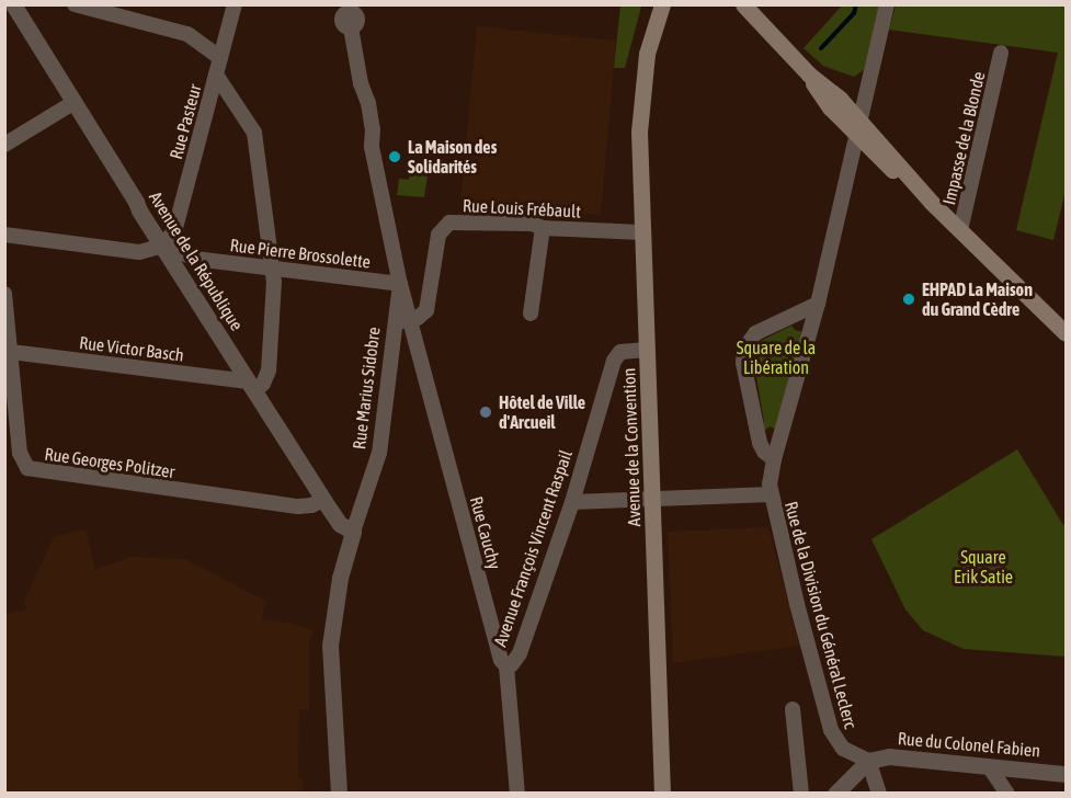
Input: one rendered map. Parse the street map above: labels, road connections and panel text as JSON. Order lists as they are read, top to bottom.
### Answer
{
  "streets": {
    "main road": ["Avenue de la Convention"],
    "street": [
      "Rue Pasteur",
      "Impasse de la Blonde",
      "Rue Louis Frébault",
      "Rue Pierre Brossolette",
      "Avenue de la République",
      "Rue Victor Basch",
      "Rue Marius Sidobre",
      "Rue Georges Politzer",
      "Rue Cauchy",
      "Avenue François Vincent Raspail",
      "Rue de la Division du Général Leclerc",
      "Rue du Colonel Fabien"
    ]
  },
  "crossings": [
    ["Rue Pasteur", "Rue Pierre Brossolette"],
    ["Rue Pasteur", "Avenue de la République"],
    ["Rue Louis Frébault", "Avenue de la Convention"],
    ["Rue Louis Frébault", "Rue Cauchy"],
    ["Rue Pierre Brossolette", "Avenue de la République"],
    ["Rue Pierre Brossolette", "Rue Marius Sidobre"],
    ["Rue Pierre Brossolette", "Rue Cauchy"],
    ["Avenue de la République", "Rue Victor Basch"],
    ["Avenue de la République", "Rue Marius Sidobre"],
    ["Avenue de la République", "Rue Georges Politzer"],
    ["Rue Victor Basch", "Rue Georges Politzer"],
    ["Rue Marius Sidobre", "Rue Cauchy"],
    ["Avenue de la Convention", "Avenue François Vincent Raspail"],
    ["Rue Cauchy", "Avenue François Vincent Raspail"],
    ["Rue de la Division du Général Leclerc", "Rue du Colonel Fabien"]
  ],
  "parks": ["Square de la Libération", "Square Erik Satie"],
  "places": ["La Maison des Solidarités", "EHPAD La Maison du Grand Cèdre", "Hôtel de Ville d'Arcueil"]
}
